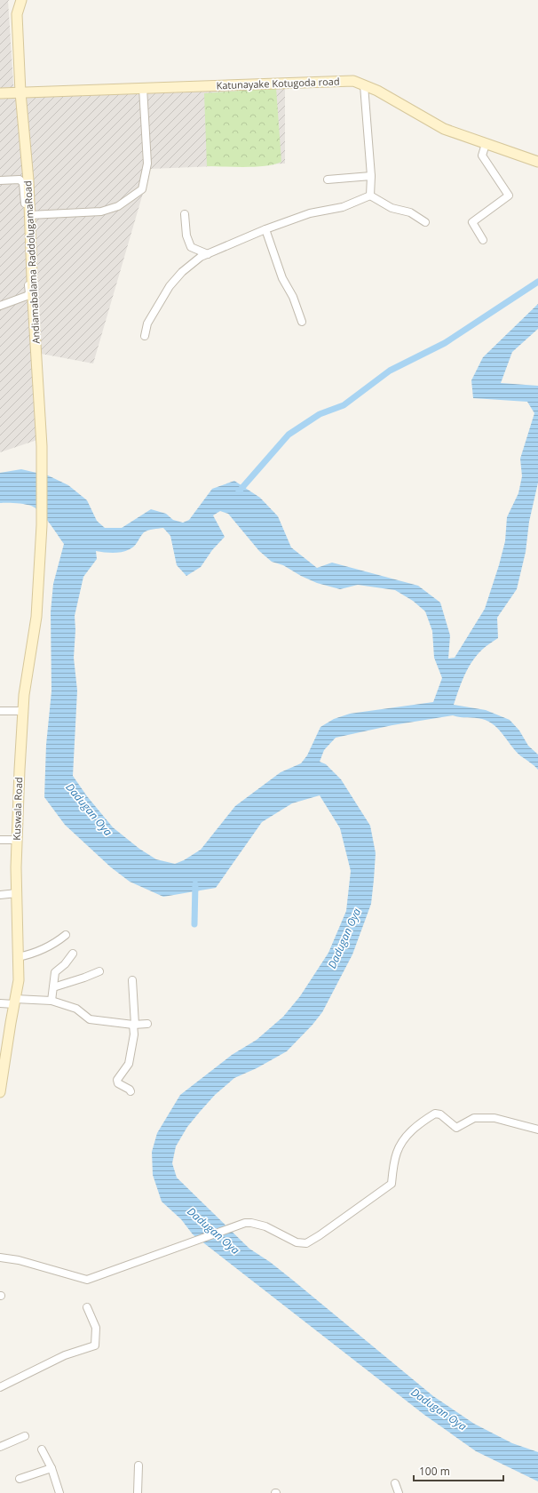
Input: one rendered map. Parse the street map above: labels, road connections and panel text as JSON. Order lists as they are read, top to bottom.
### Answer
{
  "streets": {
    "street": ["Katunayake Kotugoda road", "Andiamabalama RaddolugamaRoad", "Kuswala Road"]
  },
  "crossings": [
    ["Katunayake Kotugoda road", "Andiamabalama RaddolugamaRoad"],
    ["Andiamabalama RaddolugamaRoad", "Kuswala Road"]
  ],
  "water": ["Dadugan Oya"],
  "scale_bar": "100 m"
}
